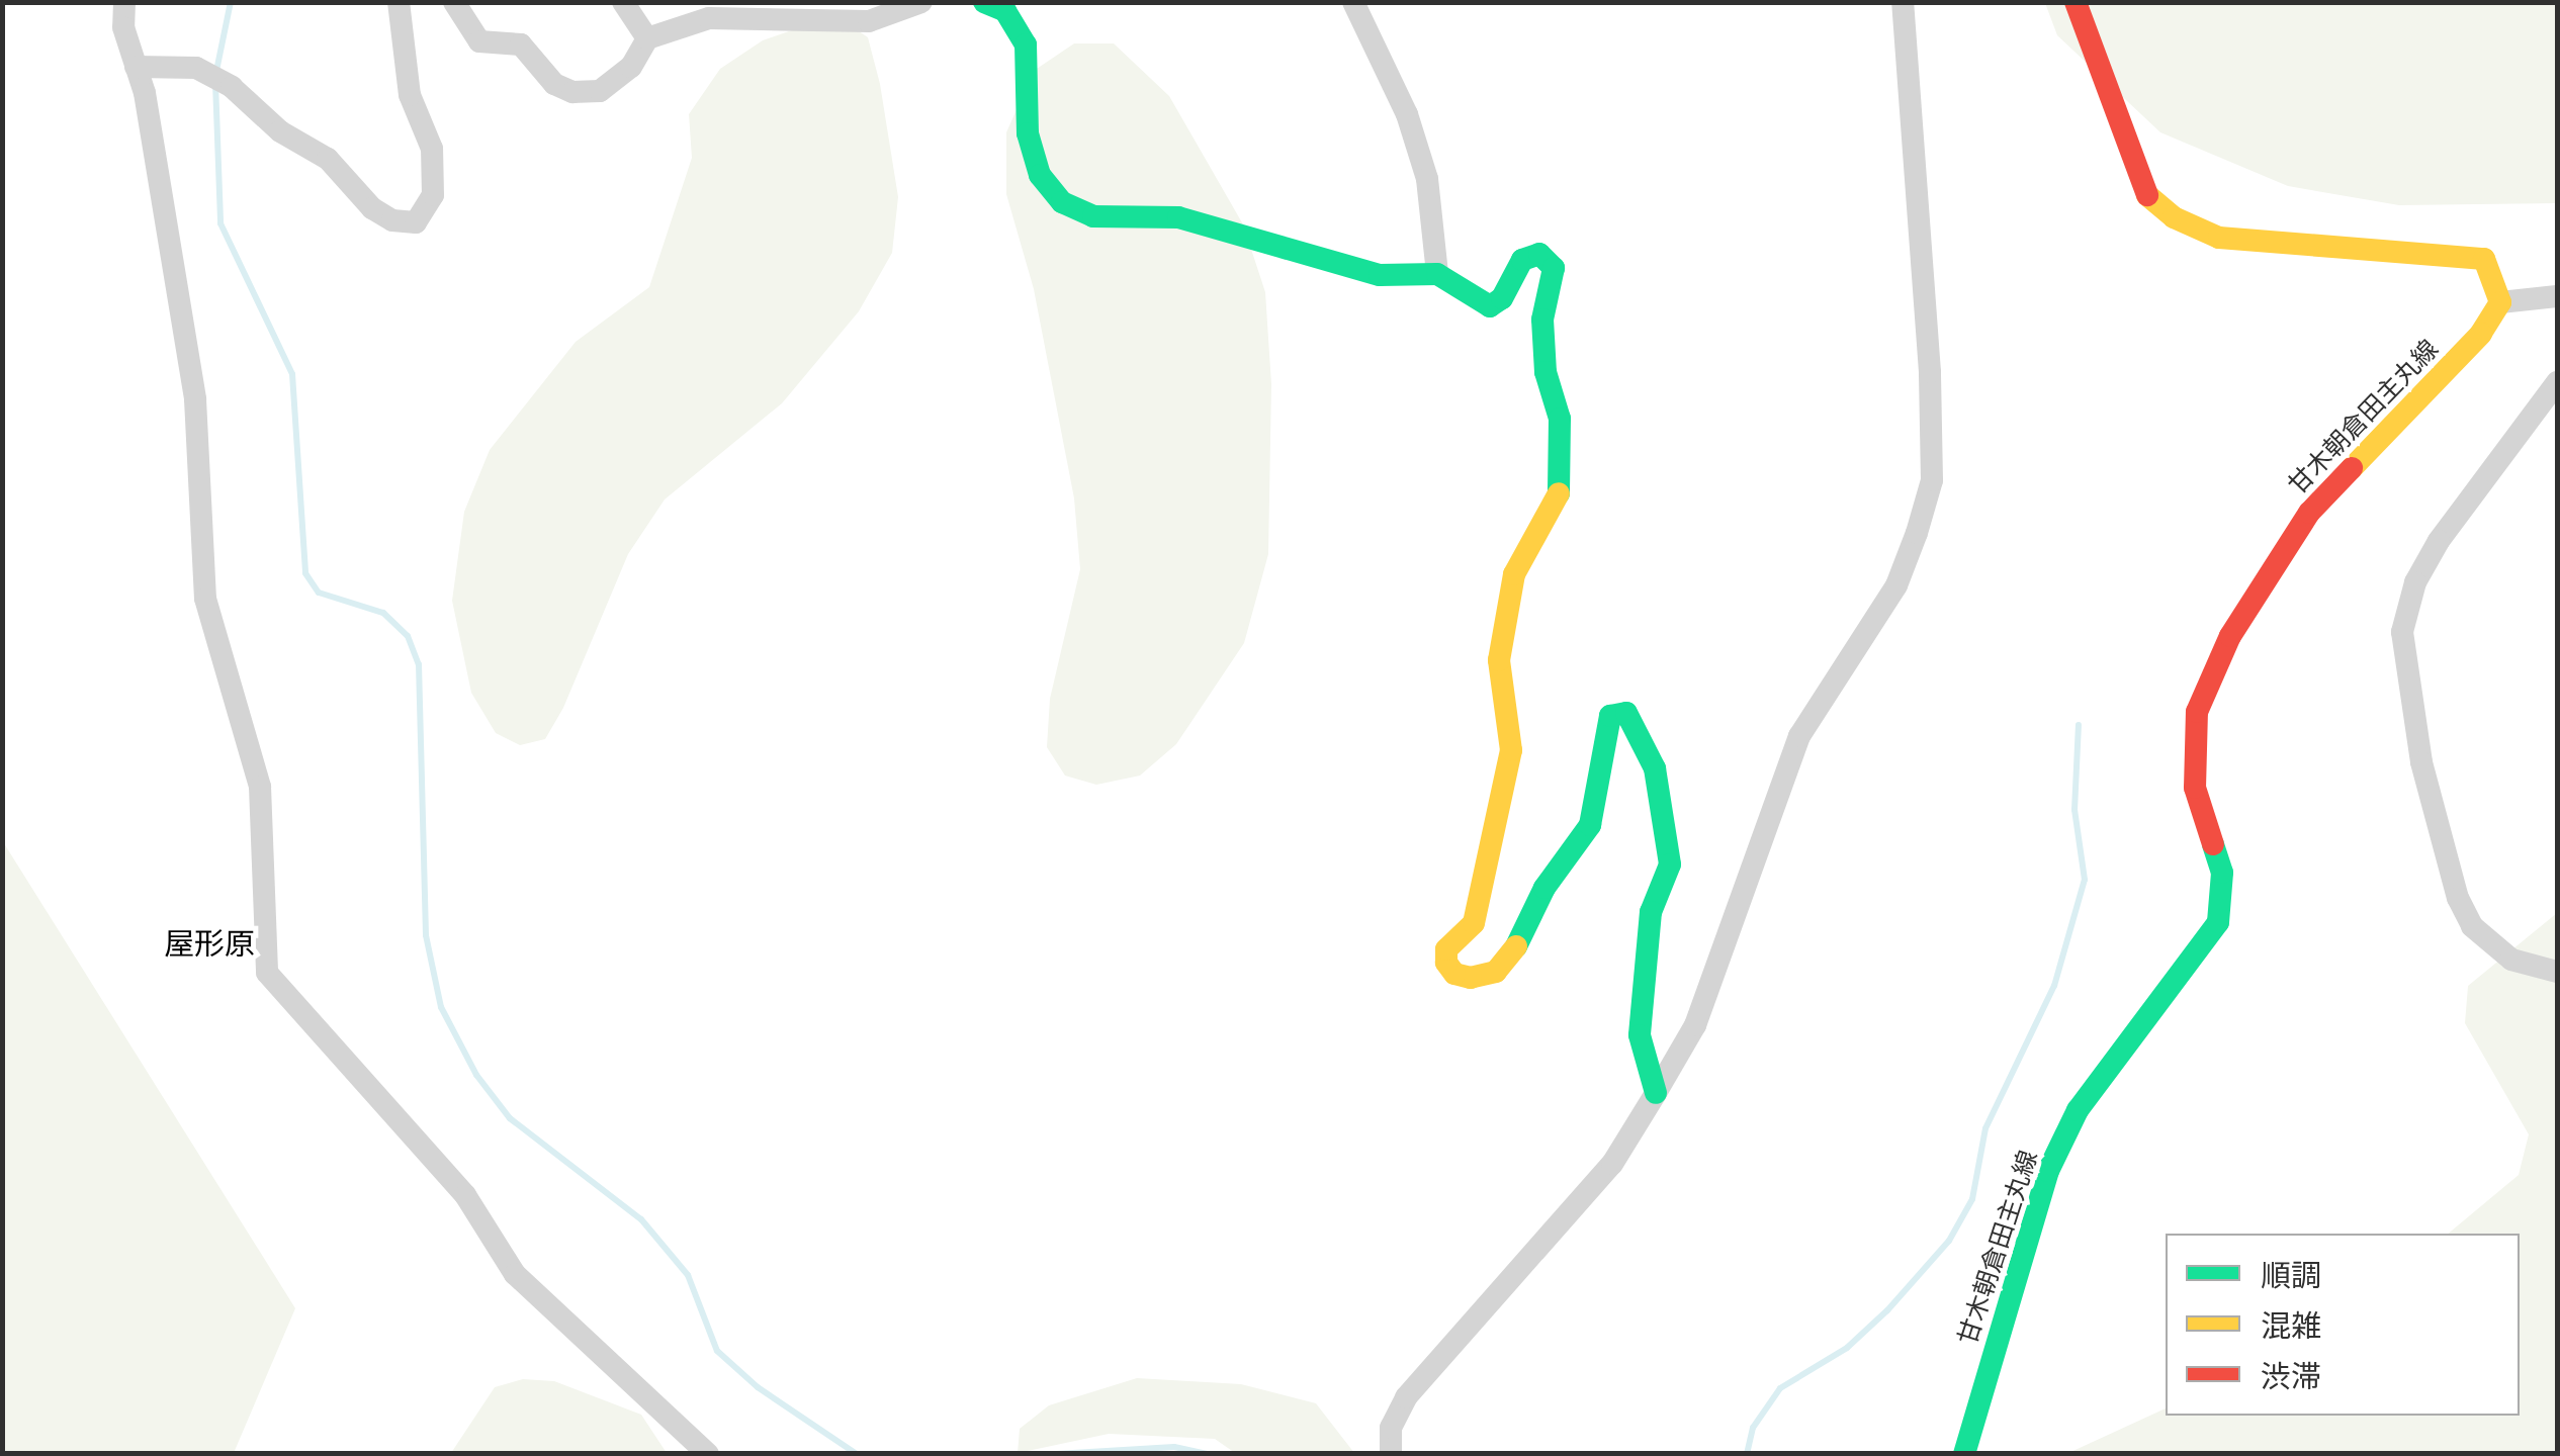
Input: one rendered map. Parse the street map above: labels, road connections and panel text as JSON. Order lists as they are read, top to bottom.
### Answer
{
  "streets": {
    "street": ["甘木朝倉田主丸線"]
  },
  "districts": ["屋形原"],
  "legend": ["順調", "混雑", "渋滞"]
}
